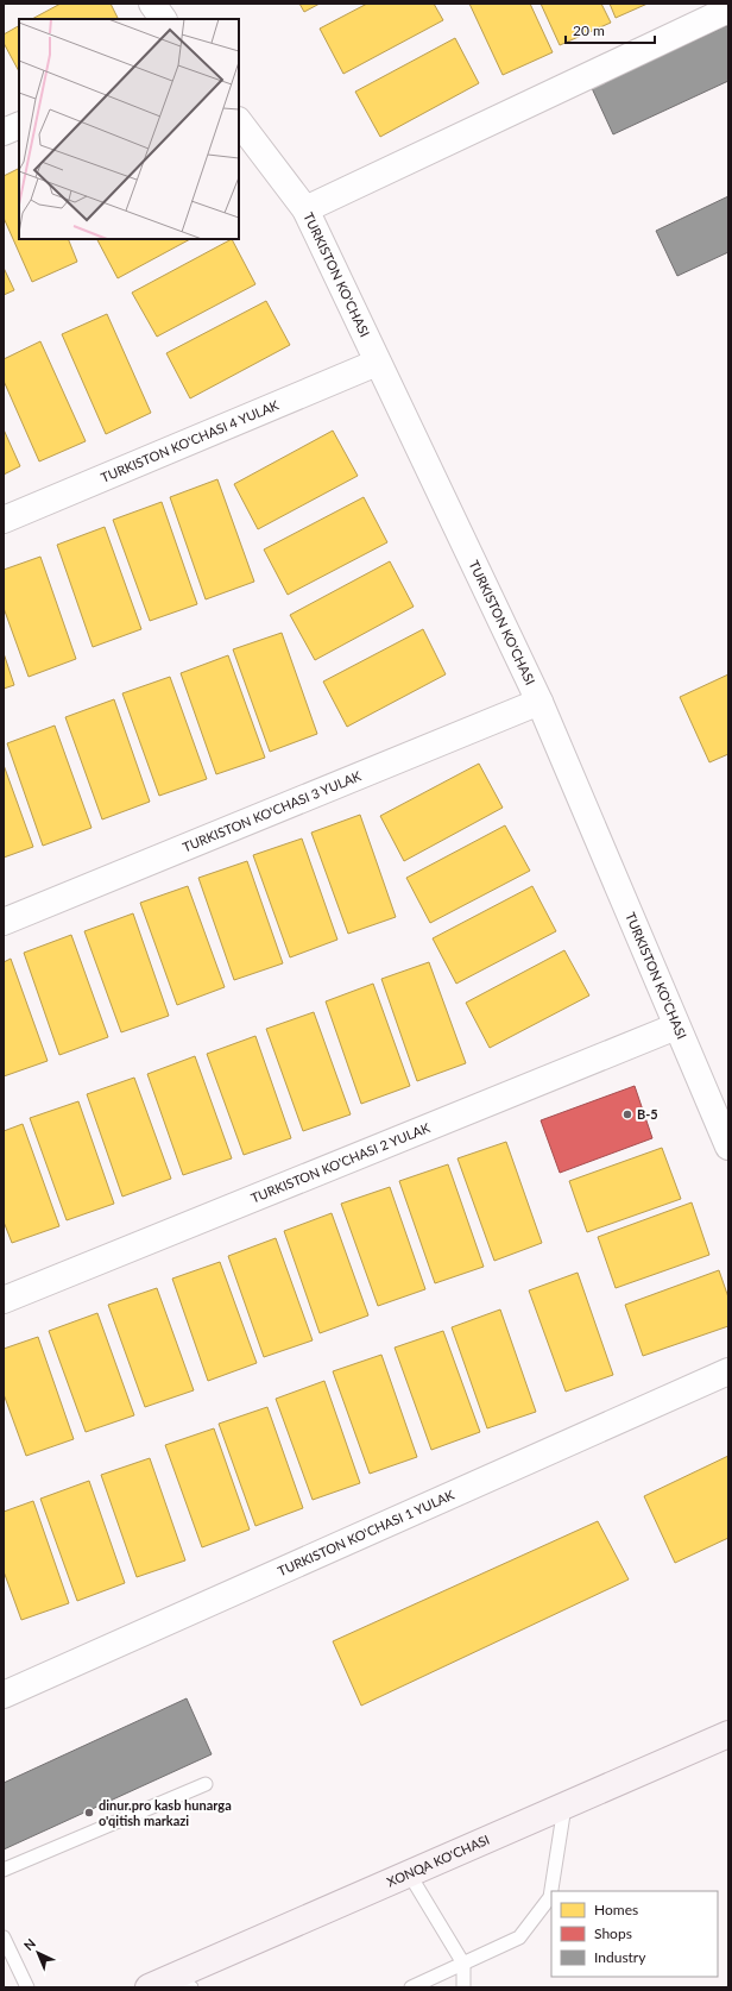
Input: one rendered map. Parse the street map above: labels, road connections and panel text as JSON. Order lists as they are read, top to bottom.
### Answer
{
  "streets": {
    "main road": ["XONQA KO'CHASI"],
    "street": [
      "TURKISTON KO'CHASI",
      "TURKISTON KO'CHASI 4 YULAK",
      "TURKISTON KO'CHASI 3 YULAK",
      "TURKISTON KO'CHASI 2 YULAK",
      "TURKISTON KO'CHASI 1 YULAK"
    ]
  },
  "crossings": [
    ["TURKISTON KO'CHASI", "TURKISTON KO'CHASI 4 YULAK"],
    ["TURKISTON KO'CHASI", "TURKISTON KO'CHASI 3 YULAK"],
    ["TURKISTON KO'CHASI", "TURKISTON KO'CHASI 2 YULAK"]
  ],
  "places": ["В-5", "dinur.pro kasb hunarga o'qitish markazi"],
  "legend": ["Homes", "Shops", "Industry"],
  "scale_bar": "20 m",
  "north": "top left"
}
